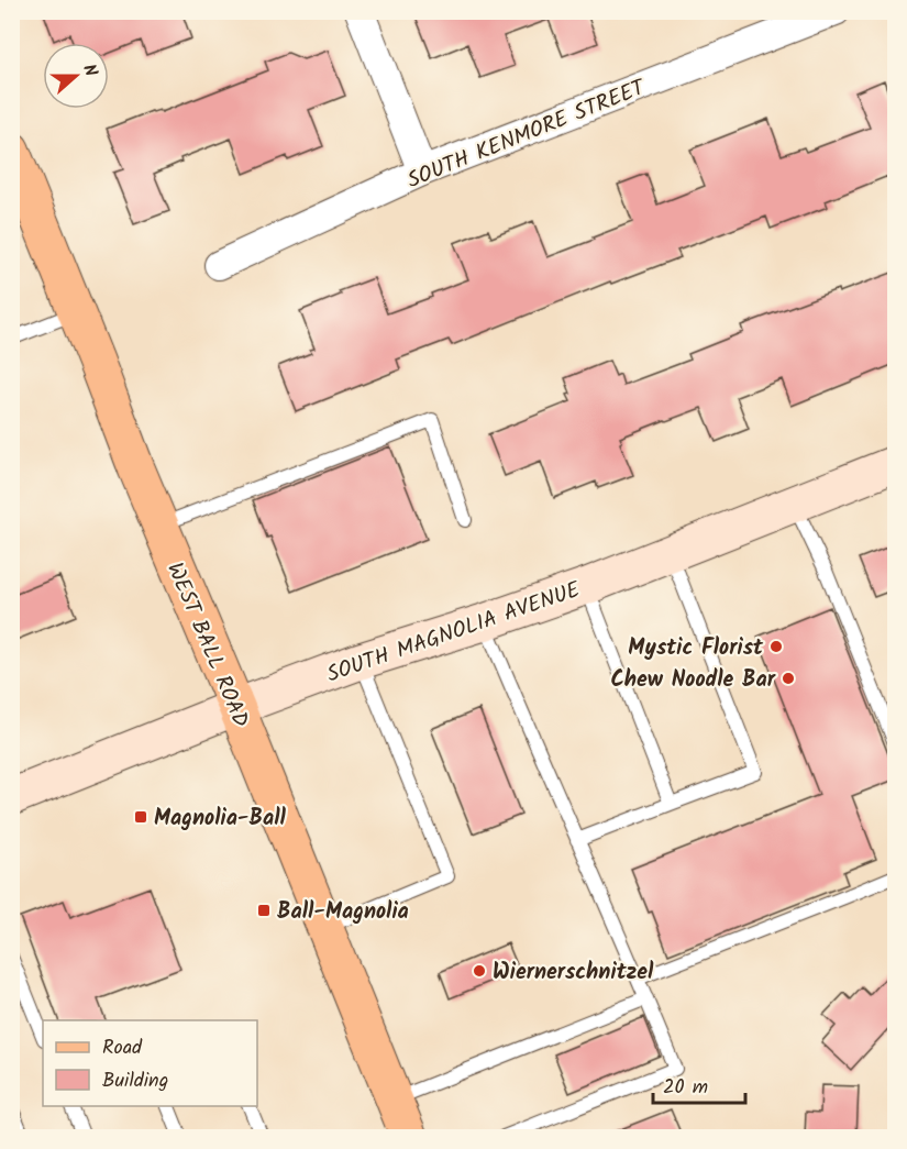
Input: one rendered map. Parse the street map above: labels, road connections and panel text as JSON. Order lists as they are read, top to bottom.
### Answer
{
  "streets": {
    "main road": ["SOUTH MAGNOLIA AVENUE", "WEST BALL ROAD"],
    "street": ["SOUTH KENMORE STREET"]
  },
  "crossings": [
    ["SOUTH MAGNOLIA AVENUE", "WEST BALL ROAD"]
  ],
  "places": {
    "other": ["Mystic Florist", "Chew Noodle Bar", "Wiernerschnitzel"],
    "transit": ["Magnolia-Ball", "Ball-Magnolia"]
  },
  "legend": ["Road", "Building"],
  "scale_bar": "20 m",
  "north": "right"
}
